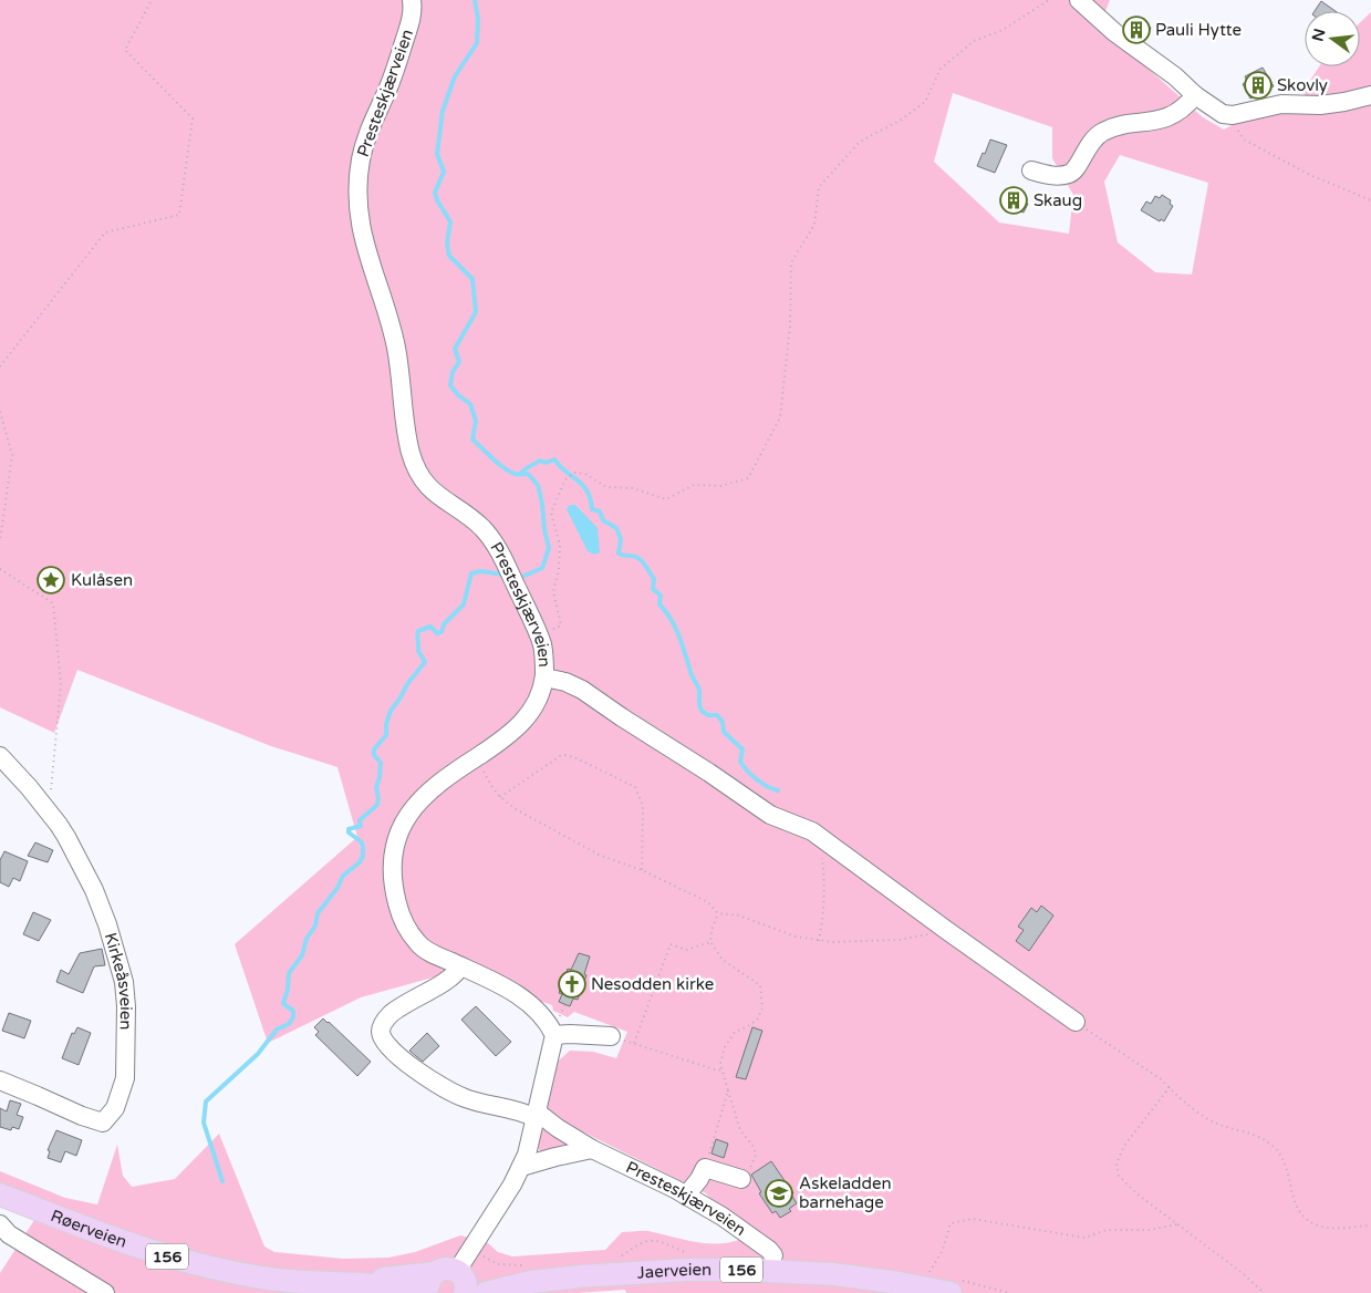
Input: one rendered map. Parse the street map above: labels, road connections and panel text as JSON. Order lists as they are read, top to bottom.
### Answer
{
  "streets": {
    "main road": ["Røerveien", "156", "Jaerveien"],
    "street": ["Presteskjærveien", "Kirkeåsveien"]
  },
  "crossings": [
    ["Røerveien", "156"],
    ["156", "Jaerveien"]
  ],
  "places": {
    "building": ["Pauli Hytte", "Skovly", "Skaug"],
    "place": ["Kulåsen"],
    "church": ["Nesodden kirke"],
    "school or university": ["Askeladden barnehage"]
  },
  "north": "left"
}
